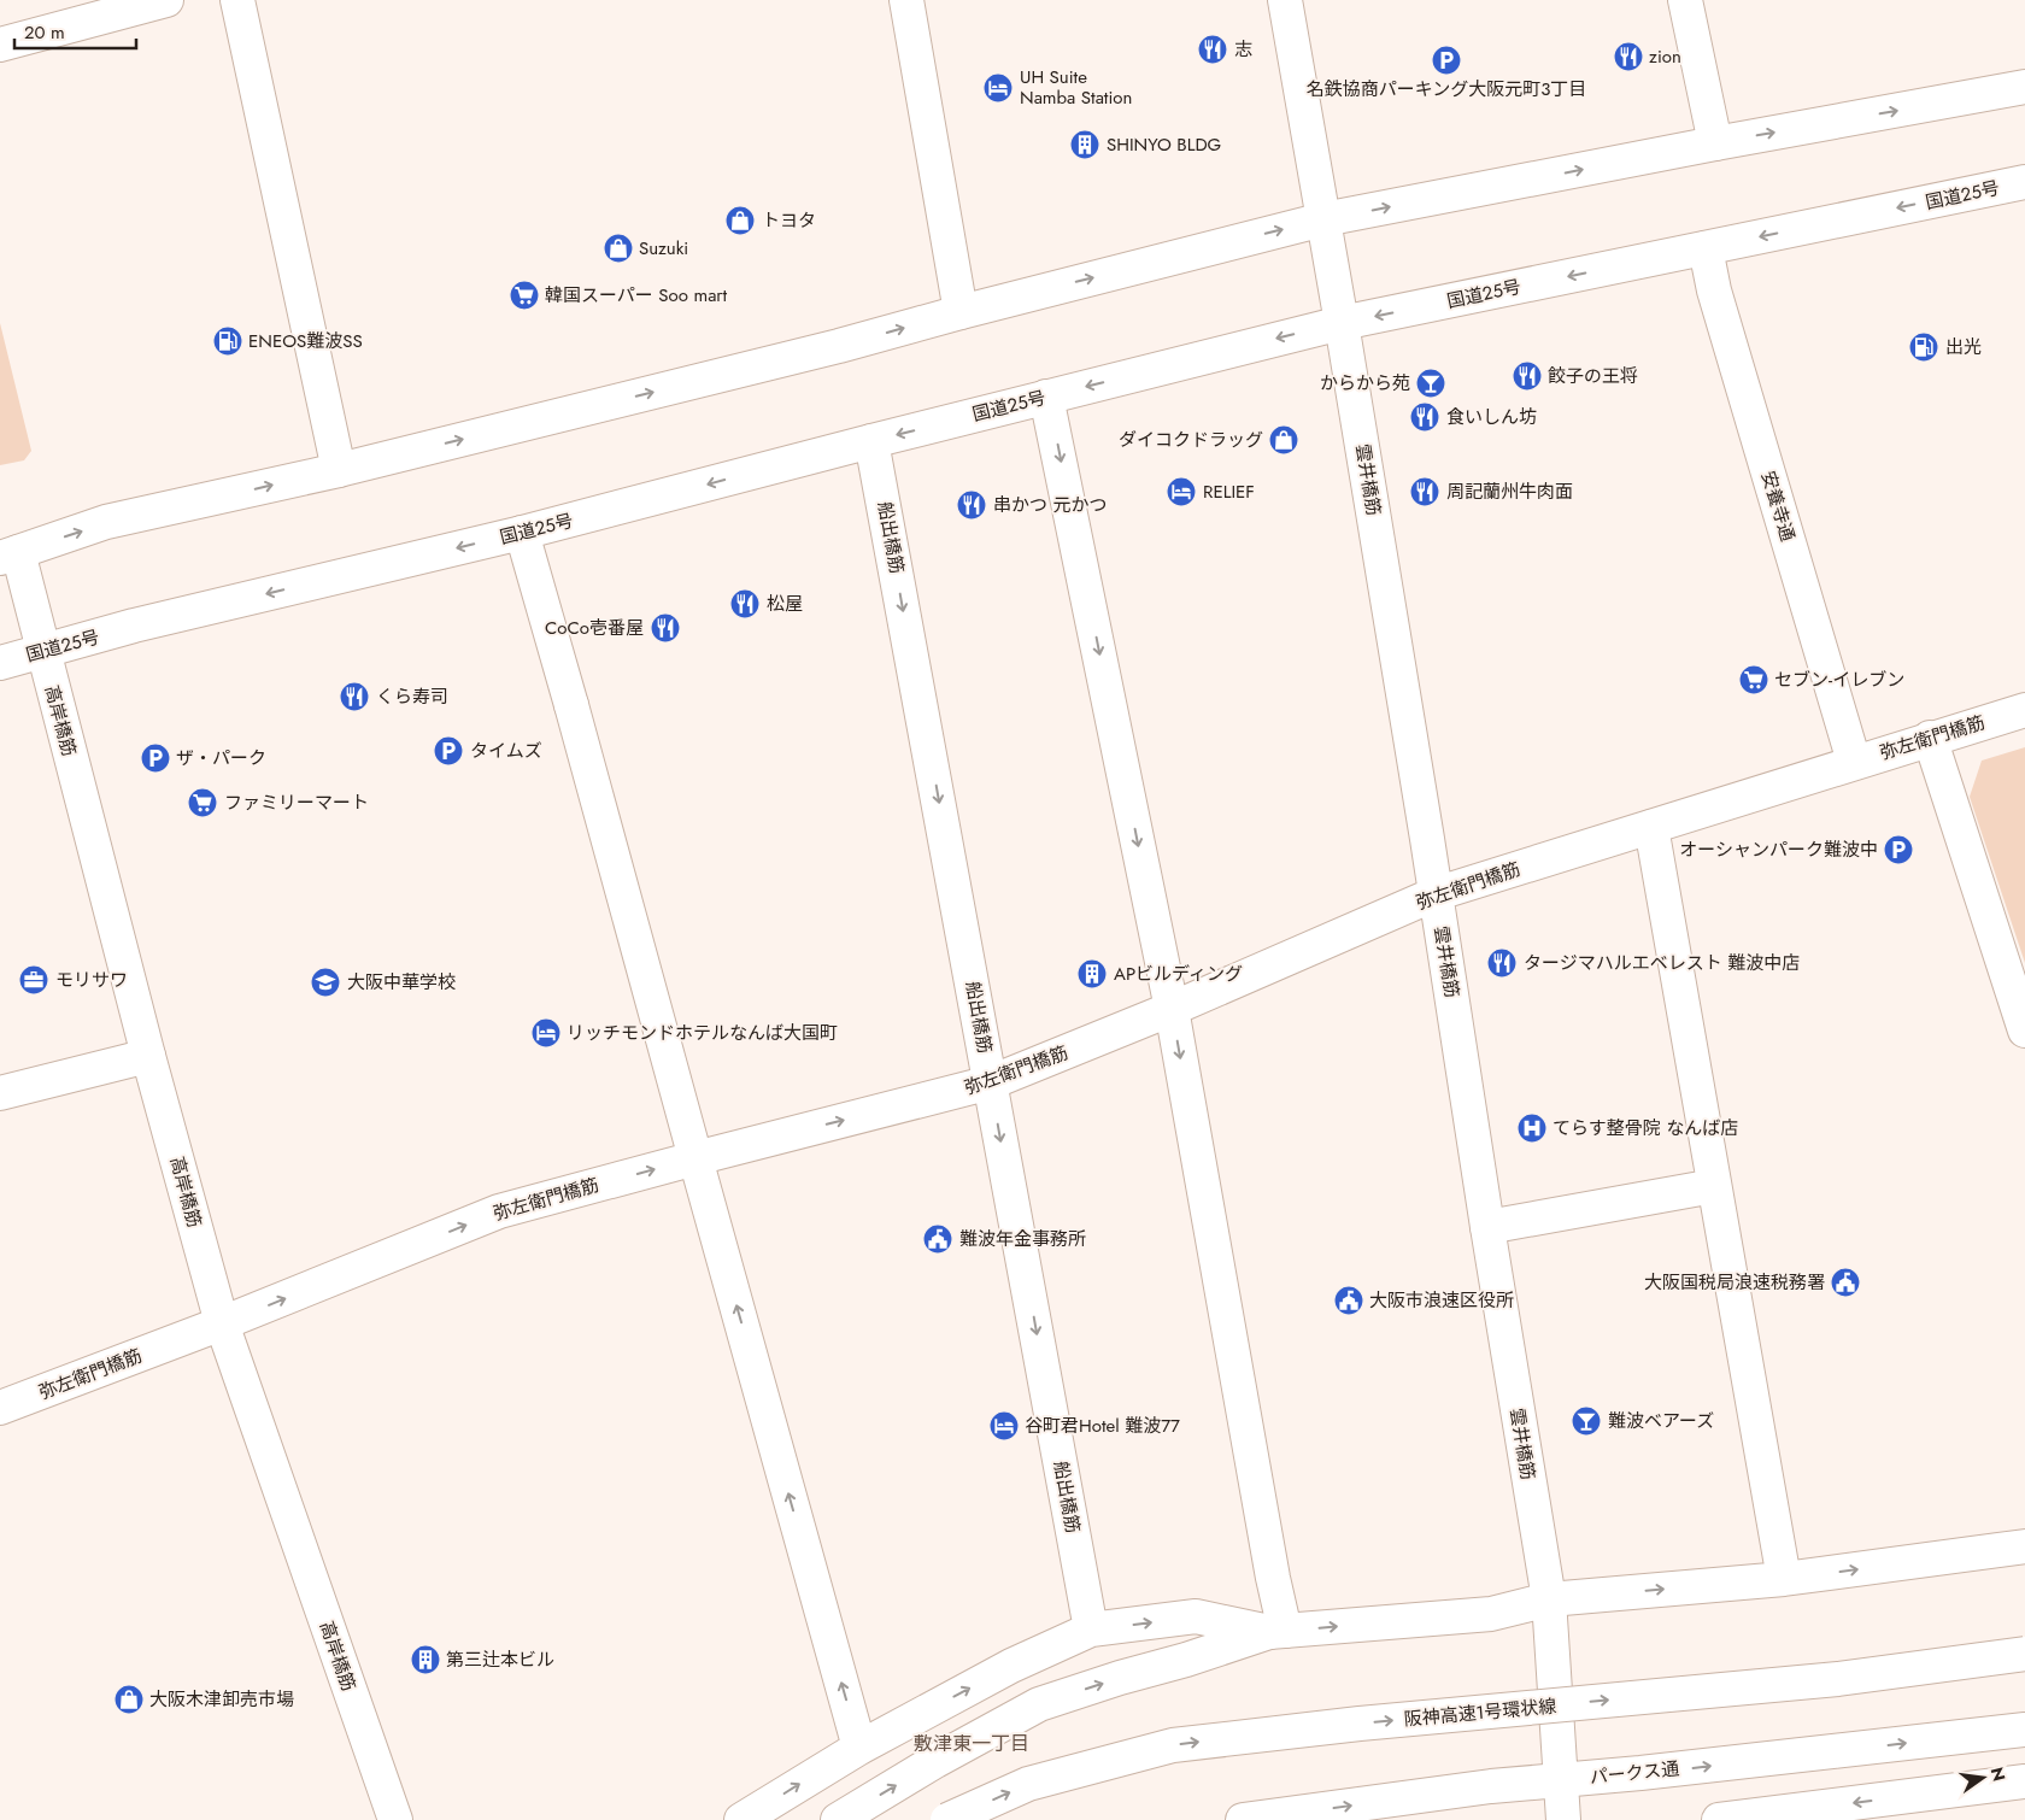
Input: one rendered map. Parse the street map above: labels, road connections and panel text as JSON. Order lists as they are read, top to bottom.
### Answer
{
  "streets": {
    "main road": [
      "国道25号",
      "雲井橋筋",
      "安養寺通",
      "船出橋筋",
      "高岸橋筋",
      "弥左衛門橋筋",
      "阪神高速1号環状線",
      "パークス通"
    ]
  },
  "crossings": [
    ["国道25号", "雲井橋筋"],
    ["国道25号", "安養寺通"],
    ["国道25号", "船出橋筋"],
    ["国道25号", "高岸橋筋"],
    ["雲井橋筋", "弥左衛門橋筋"],
    ["雲井橋筋", "パークス通"],
    ["安養寺通", "弥左衛門橋筋"],
    ["船出橋筋", "弥左衛門橋筋"],
    ["高岸橋筋", "弥左衛門橋筋"]
  ],
  "one_way": ["弥左衛門橋筋"],
  "districts": ["敷津東一丁目"],
  "places": {
    "restaurant": [
      "志",
      "zion",
      "餃子の王将",
      "食いしん坊",
      "周記蘭州牛肉面",
      "串かつ 元かつ",
      "松屋",
      "CoCo壱番屋",
      "くら寿司",
      "タージマハルエベレスト 難波中店"
    ],
    "parking": [
      "名鉄協商パーキング大阪元町3丁目",
      "タイムズ",
      "ザ・パーク",
      "オーシャンパーク難波中"
    ],
    "hotel": [
      "UH Suite Namba Station",
      "RELIEF",
      "リッチモンドホテルなんば大国町",
      "谷町君Hotel 難波77"
    ],
    "building": ["SHINYO BLDG", "APビルディング", "第三辻本ビル"],
    "shop": [
      "トヨタ",
      "Suzuki",
      "ダイコクドラッグ",
      "大阪木津卸売市場"
    ],
    "supermarket": ["韓国スーパー Soo mart", "セブン-イレブン", "ファミリーマート"],
    "fuel station": ["ENEOS難波SS", "出光"],
    "bar": ["からから苑", "難波ベアーズ"],
    "office": ["モリサワ"],
    "school or university": ["大阪中華学校"],
    "hospital": ["てらす整骨院 なんば店"],
    "public building": ["難波年金事務所", "大阪国税局浪速税務署", "大阪市浪速区役所"]
  },
  "scale_bar": "20 m",
  "north": "right"
}
